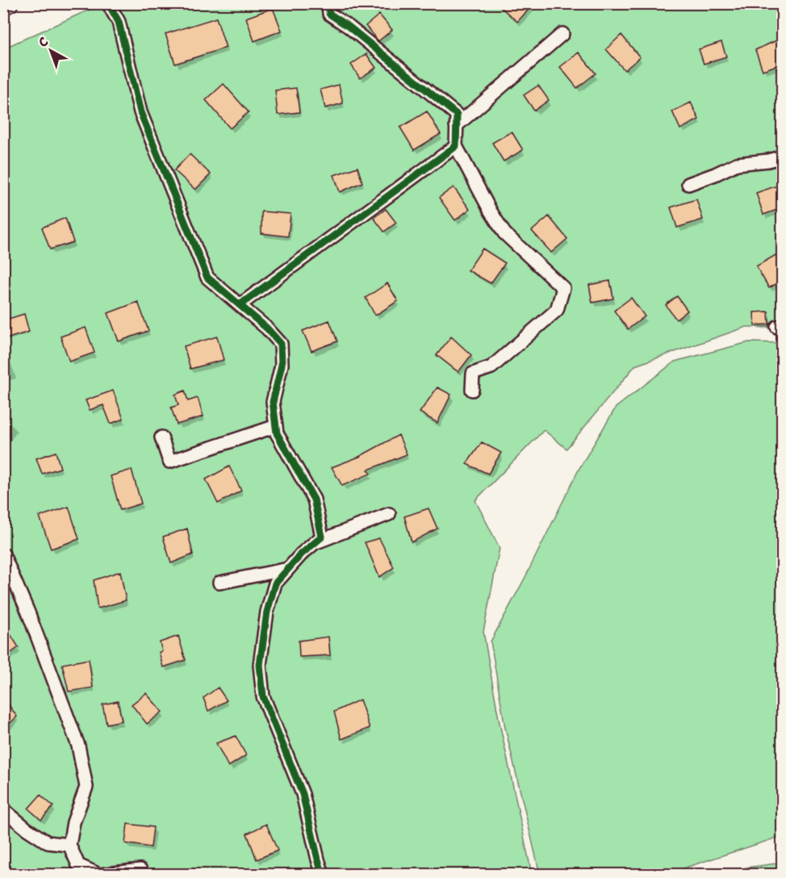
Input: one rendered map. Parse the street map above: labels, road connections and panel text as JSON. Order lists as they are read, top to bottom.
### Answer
{
  "north": "top left"
}
